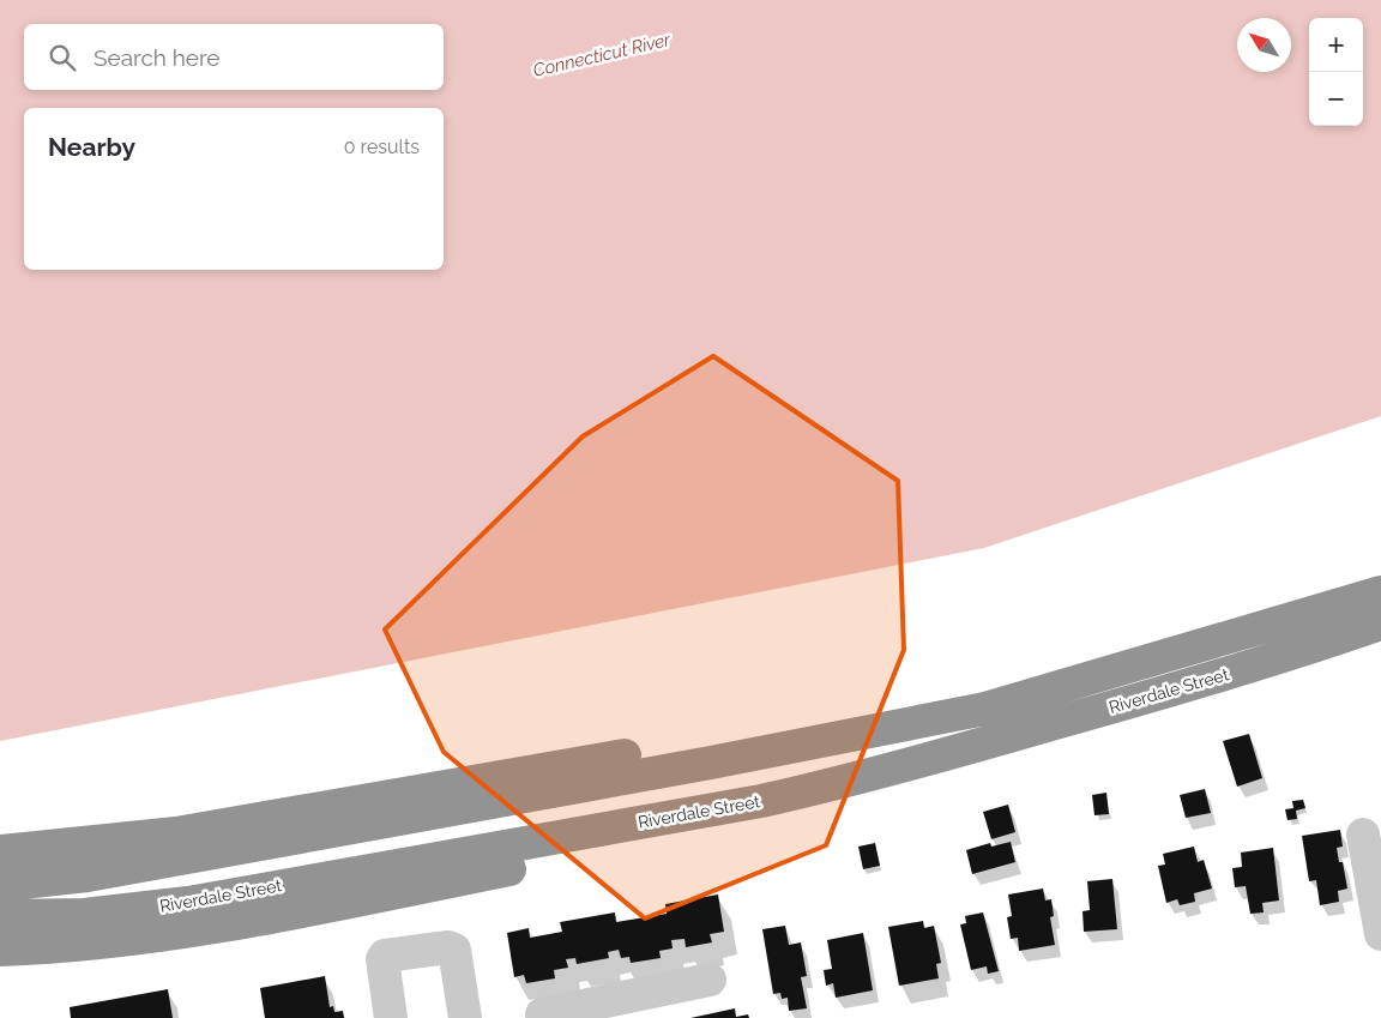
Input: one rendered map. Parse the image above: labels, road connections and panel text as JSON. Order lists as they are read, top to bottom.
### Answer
{
  "streets": {
    "highway": ["Riverdale Street"]
  },
  "water": ["Connecticut River"],
  "north": "top left",
  "page": {
    "map_buttons": ["+", "−"],
    "search": "Search here",
    "heading": ["Nearby", "0 results"]
  }
}
